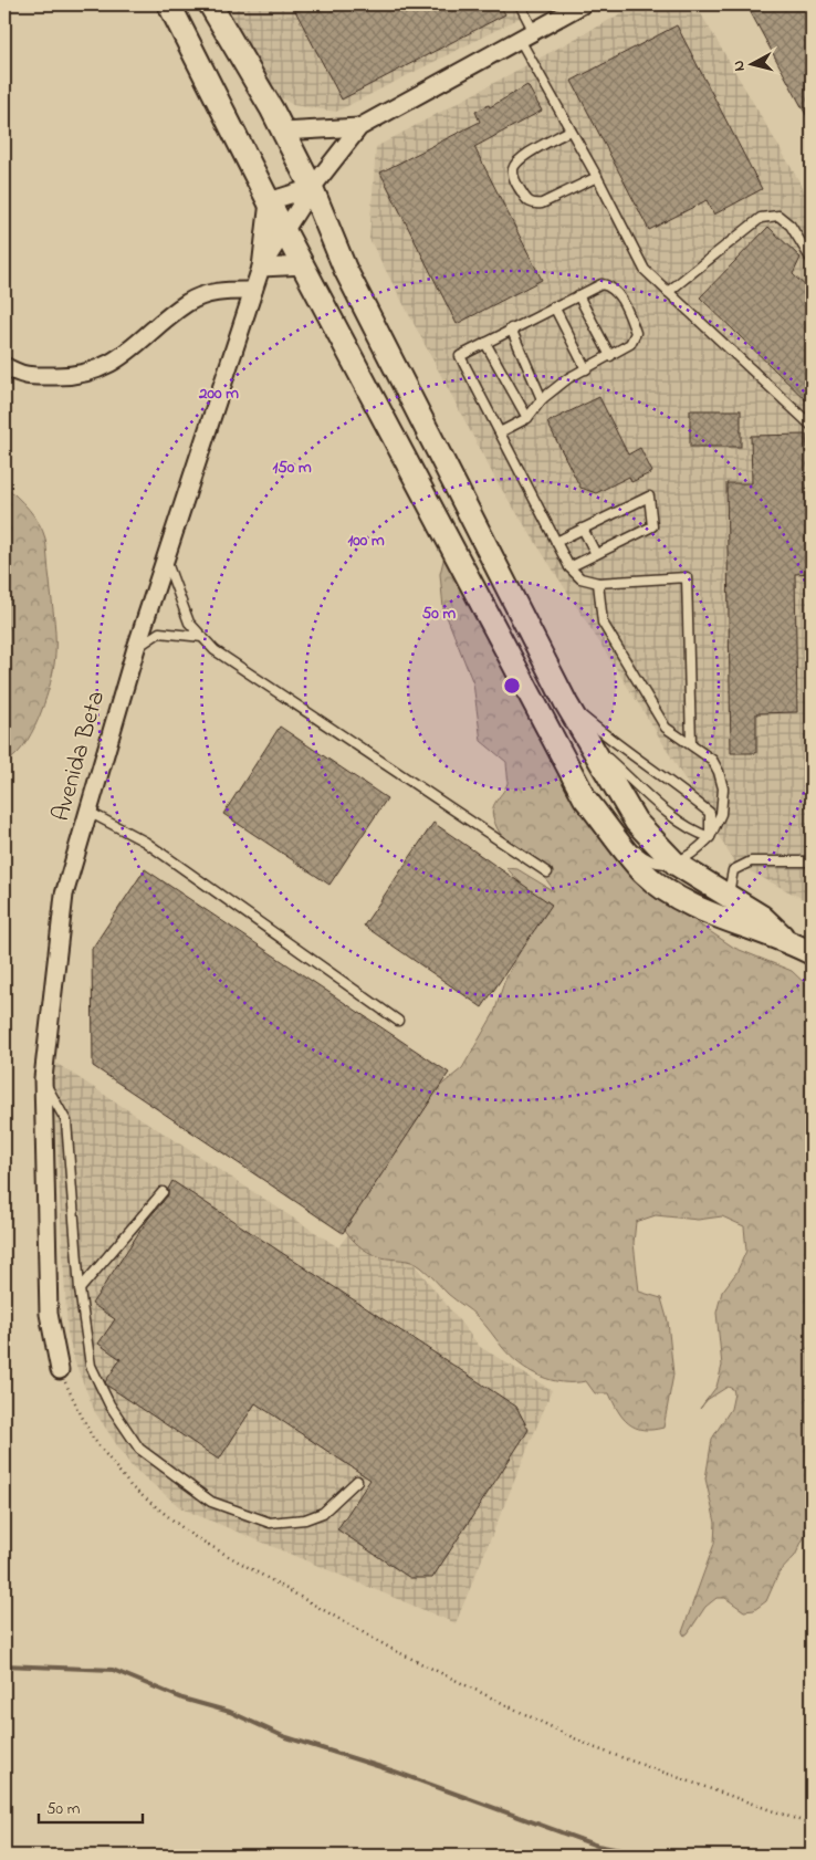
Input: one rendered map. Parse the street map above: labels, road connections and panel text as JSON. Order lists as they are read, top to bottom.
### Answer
{
  "streets": {
    "street": ["Avenida Beta"]
  },
  "scale_bar": "50 m",
  "north": "left",
  "rings": [
    "200 m",
    "150 m",
    "100 m",
    "50 m"
  ]
}
